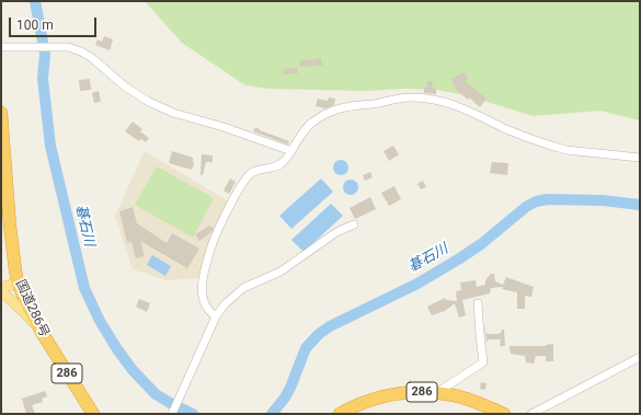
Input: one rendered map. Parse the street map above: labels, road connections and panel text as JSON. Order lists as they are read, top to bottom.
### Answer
{
  "streets": {
    "highway": ["国道286号", "286"]
  },
  "water": ["碁石川"],
  "scale_bar": "100 m"
}
